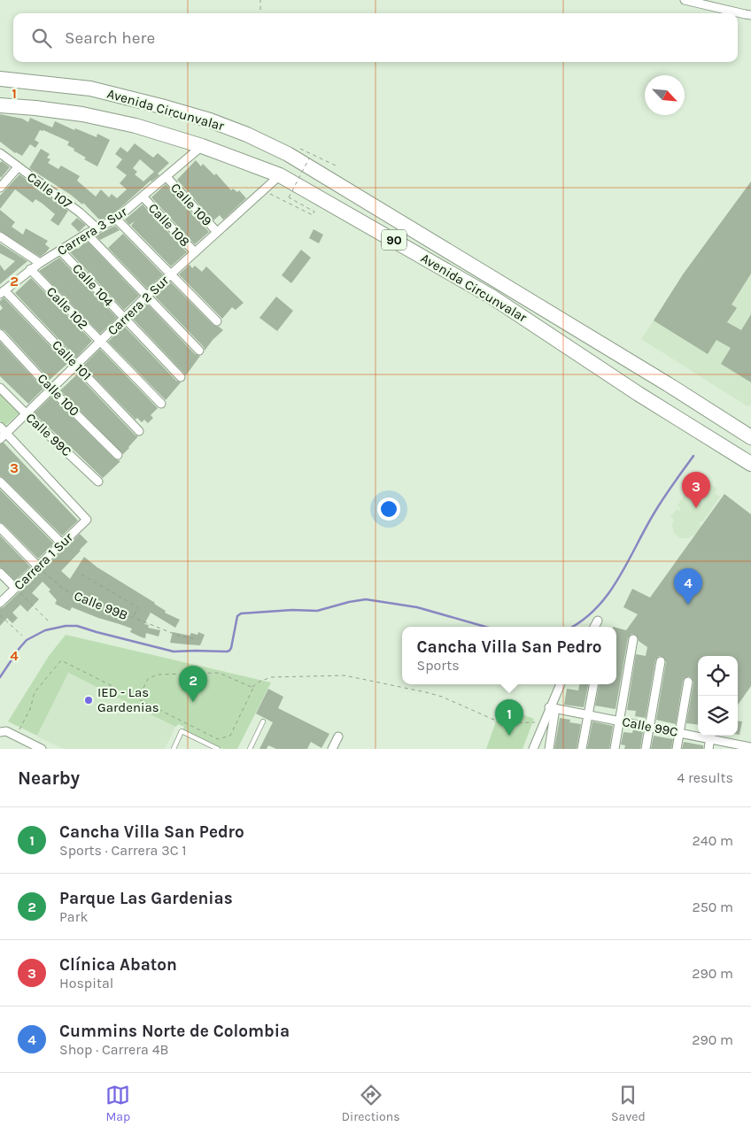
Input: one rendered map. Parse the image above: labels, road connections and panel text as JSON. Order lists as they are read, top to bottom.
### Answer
{
  "streets": {
    "highway": ["Avenida Circunvalar", "90"],
    "street": [
      "Calle 107",
      "Calle 109",
      "Calle 108",
      "Carrera 3 Sur",
      "Calle 104",
      "Carrera 2 Sur",
      "Calle 102",
      "Calle 101",
      "Calle 100",
      "Calle 99C",
      "Carrera 1 Sur"
    ],
    "path": ["Calle 99B"]
  },
  "crossings": [
    ["Avenida Circunvalar", "Carrera 3 Sur"],
    ["Avenida Circunvalar", "Carrera 2 Sur"],
    ["Calle 107", "Carrera 3 Sur"],
    ["Calle 109", "Carrera 3 Sur"],
    ["Calle 109", "Carrera 2 Sur"],
    ["Calle 108", "Carrera 3 Sur"],
    ["Calle 108", "Carrera 2 Sur"],
    ["Carrera 3 Sur", "Calle 104"],
    ["Carrera 3 Sur", "Calle 102"],
    ["Carrera 3 Sur", "Calle 101"],
    ["Calle 104", "Carrera 2 Sur"],
    ["Carrera 2 Sur", "Calle 102"],
    ["Carrera 2 Sur", "Calle 101"],
    ["Carrera 2 Sur", "Calle 100"],
    ["Carrera 2 Sur", "Calle 99C"],
    ["Carrera 2 Sur", "Carrera 1 Sur"],
    ["Carrera 1 Sur", "Calle 99B"]
  ],
  "places": ["IED - Las Gardenias"],
  "north": "bottom right",
  "page": {
    "search": "Search here",
    "pins": [
      "3",
      "4",
      "2",
      "1"
    ],
    "popup": ["Cancha Villa San Pedro", "Sports"],
    "heading": ["Nearby", "4 results"],
    "list": [
      {
        "mark": "1",
        "name": "Cancha Villa San Pedro",
        "note": "Sports · Carrera 3C 1",
        "value": "240 m"
      },
      {
        "mark": "2",
        "name": "Parque Las Gardenias",
        "note": "Park",
        "value": "250 m"
      },
      {
        "mark": "3",
        "name": "Clínica Abaton",
        "note": "Hospital",
        "value": "290 m"
      },
      {
        "mark": "4",
        "name": "Cummins Norte de Colombia",
        "note": "Shop · Carrera 4B",
        "value": "290 m"
      }
    ],
    "nav": ["Map", "Directions", "Saved"]
  },
  "grid": {
    "rows": [
      "1",
      "2",
      "3",
      "4"
    ]
  }
}
